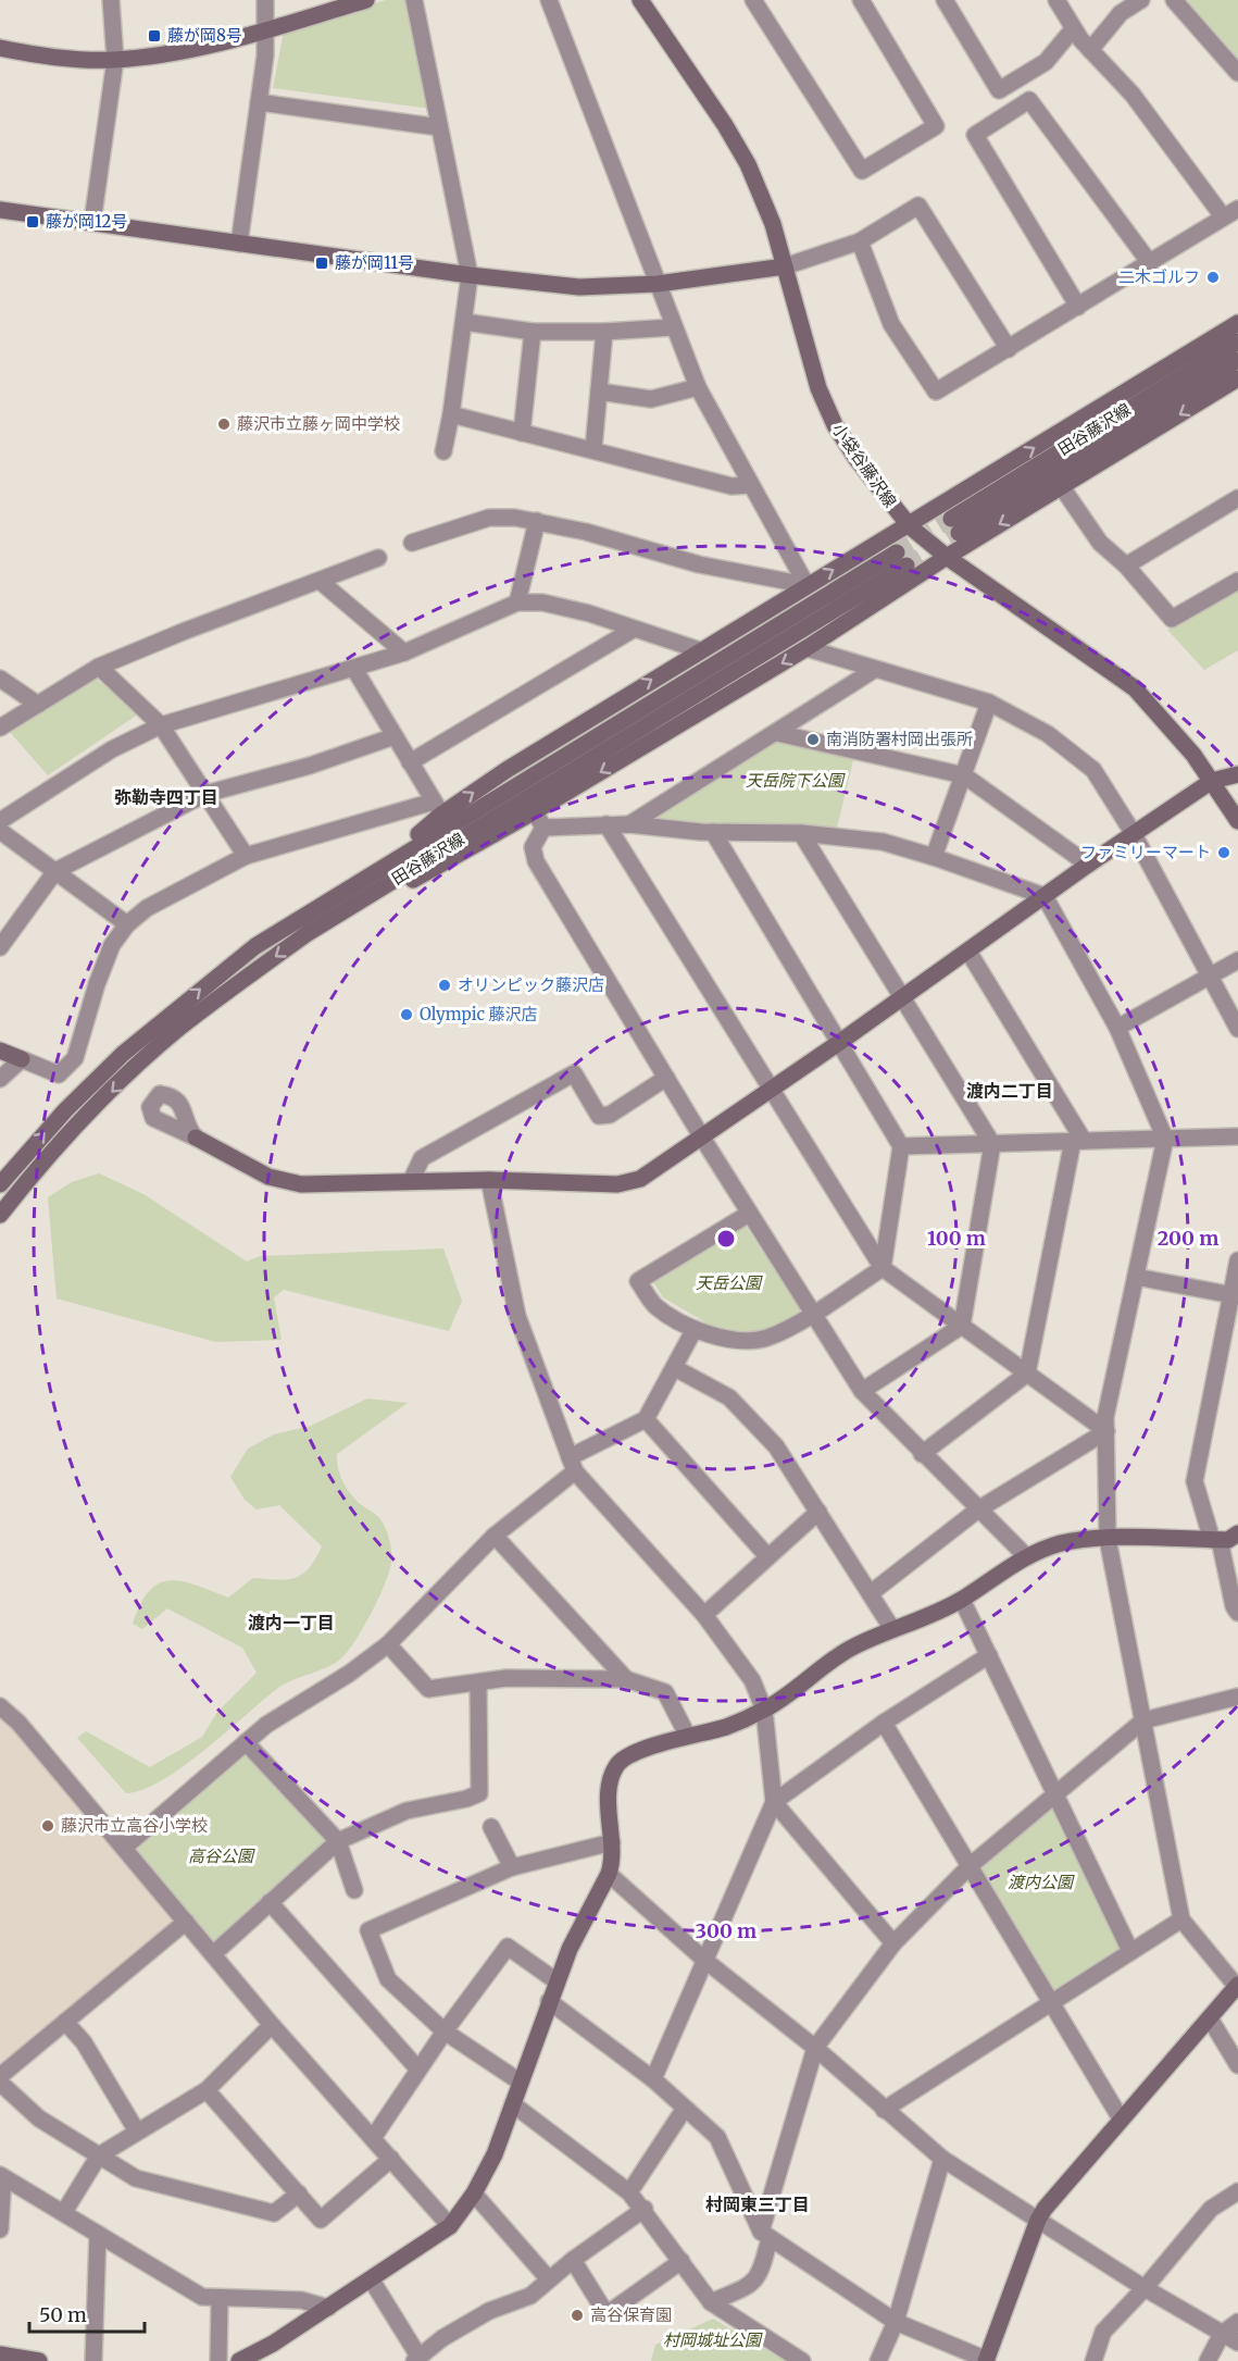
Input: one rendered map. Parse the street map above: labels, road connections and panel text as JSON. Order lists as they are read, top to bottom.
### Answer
{
  "streets": {
    "main road": ["田谷藤沢線", "小袋谷藤沢線"]
  },
  "districts": [
    "弥勒寺四丁目",
    "渡内二丁目",
    "渡内一丁目",
    "村岡東三丁目"
  ],
  "parks": [
    "天岳院下公園",
    "天岳公園",
    "高谷公園",
    "渡内公園",
    "村岡城址公園"
  ],
  "places": {
    "transit": ["藤が岡8号", "藤が岡12号", "藤が岡11号"],
    "other": [
      "二木ゴルフ",
      "藤沢市立藤ヶ岡中学校",
      "南消防署村岡出張所",
      "ファミリーマート",
      "オリンピック藤沢店",
      "Olympic 藤沢店",
      "藤沢市立高谷小学校",
      "高谷保育園"
    ]
  },
  "scale_bar": "50 m",
  "rings": ["100 m", "200 m", "300 m"]
}
